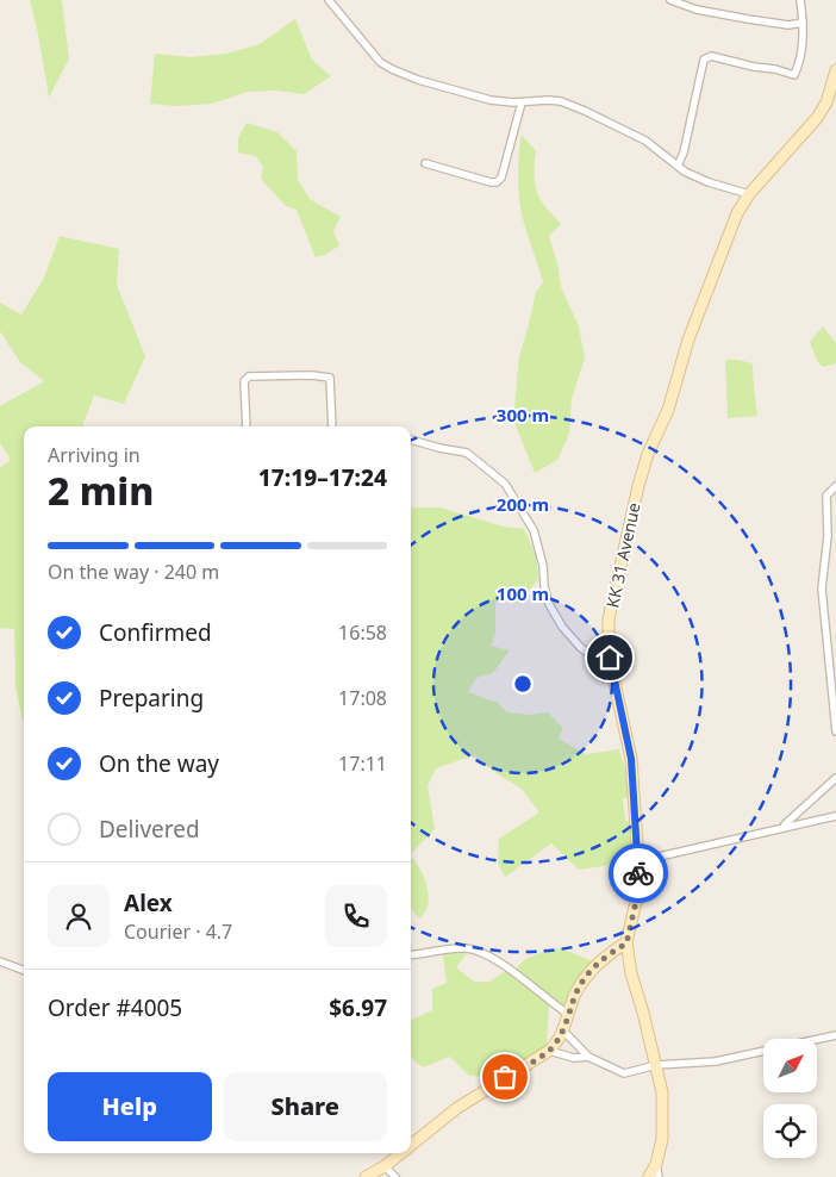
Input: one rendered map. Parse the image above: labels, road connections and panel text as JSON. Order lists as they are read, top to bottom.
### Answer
{
  "streets": {
    "main road": ["KK 31 Avenue"]
  },
  "north": "top right",
  "page": {
    "heading": ["2 min", "Arriving in", "17:19–17:24"],
    "panel": [
      "Alex",
      "Courier · 4.7",
      "Order #4005",
      "$6.97"
    ],
    "bar": "On the way · 240 m",
    "list": [
      ["Confirmed", "16:58"],
      ["Preparing", "17:08"],
      ["On the way", "17:11"],
      "Delivered"
    ],
    "buttons": ["Help", "Share"]
  },
  "rings": ["300 m", "200 m", "100 m"]
}
